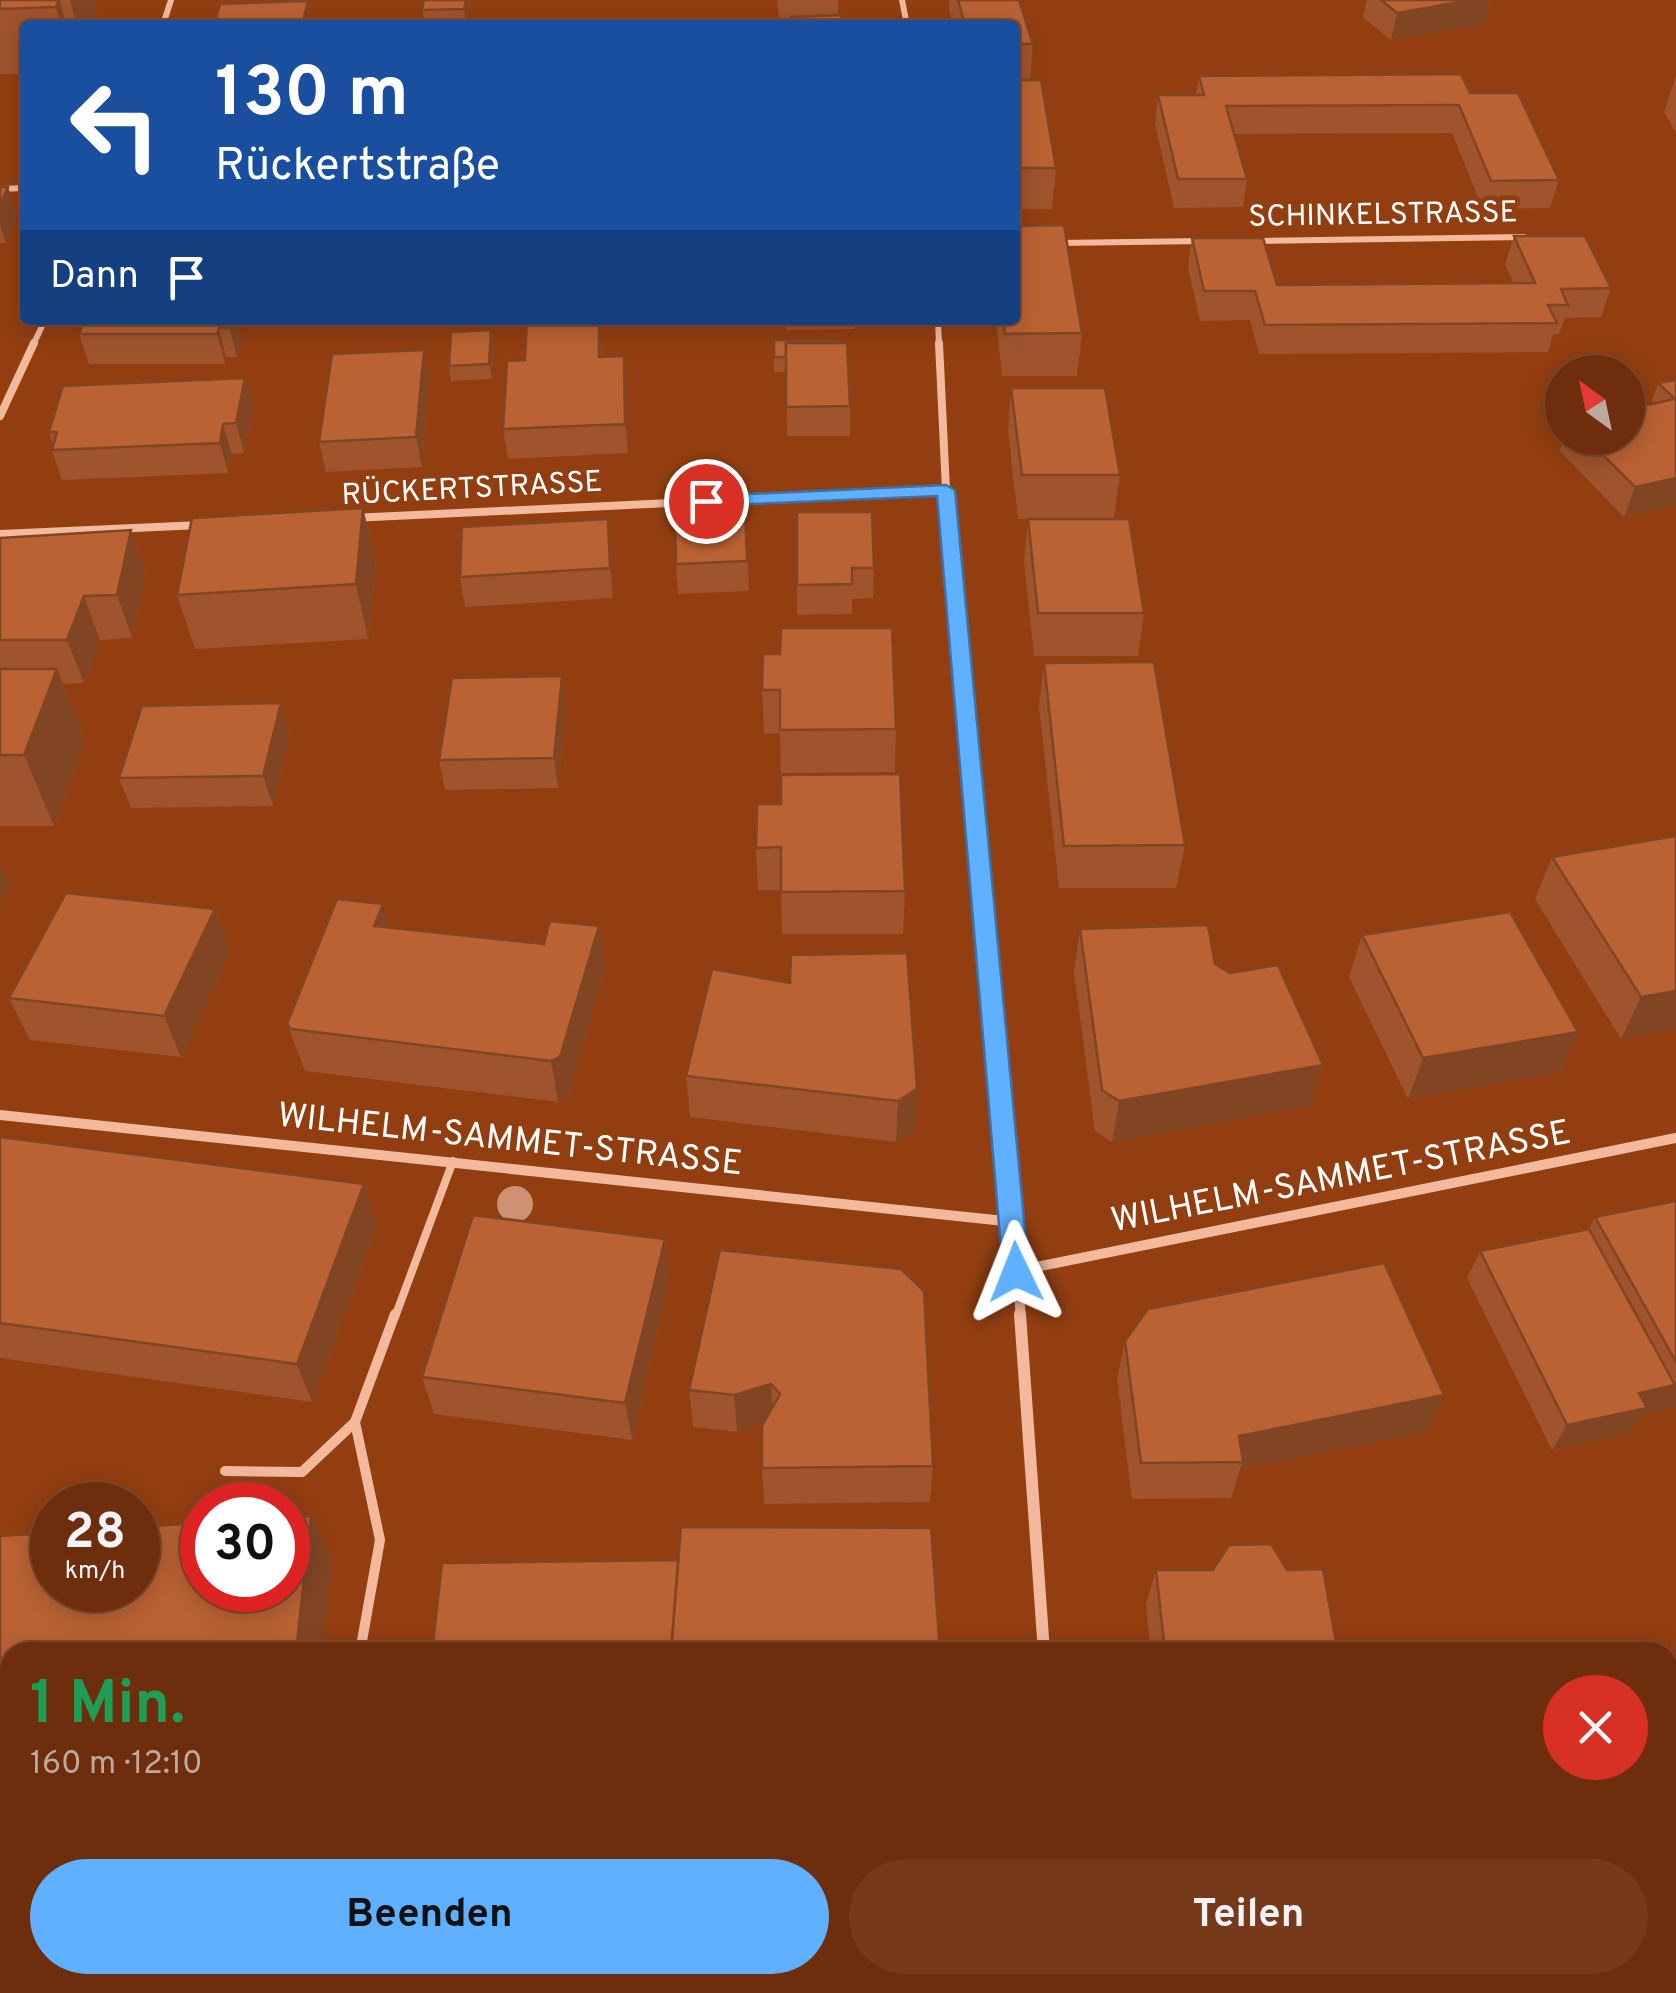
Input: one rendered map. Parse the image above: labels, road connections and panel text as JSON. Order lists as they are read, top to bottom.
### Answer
{
  "streets": {
    "street": ["SCHINKELSTRASSE", "RÜCKERTSTRASSE", "WILHELM-SAMMET-STRASSE"]
  },
  "north": "top left",
  "page": {
    "turn": ["130 m", "Rückertstraße"],
    "then": "Dann",
    "speed": "28 km/h",
    "limit": "30",
    "heading": ["1 Min.", "160 m · 12:10"],
    "buttons": ["Beenden", "Teilen"]
  }
}
